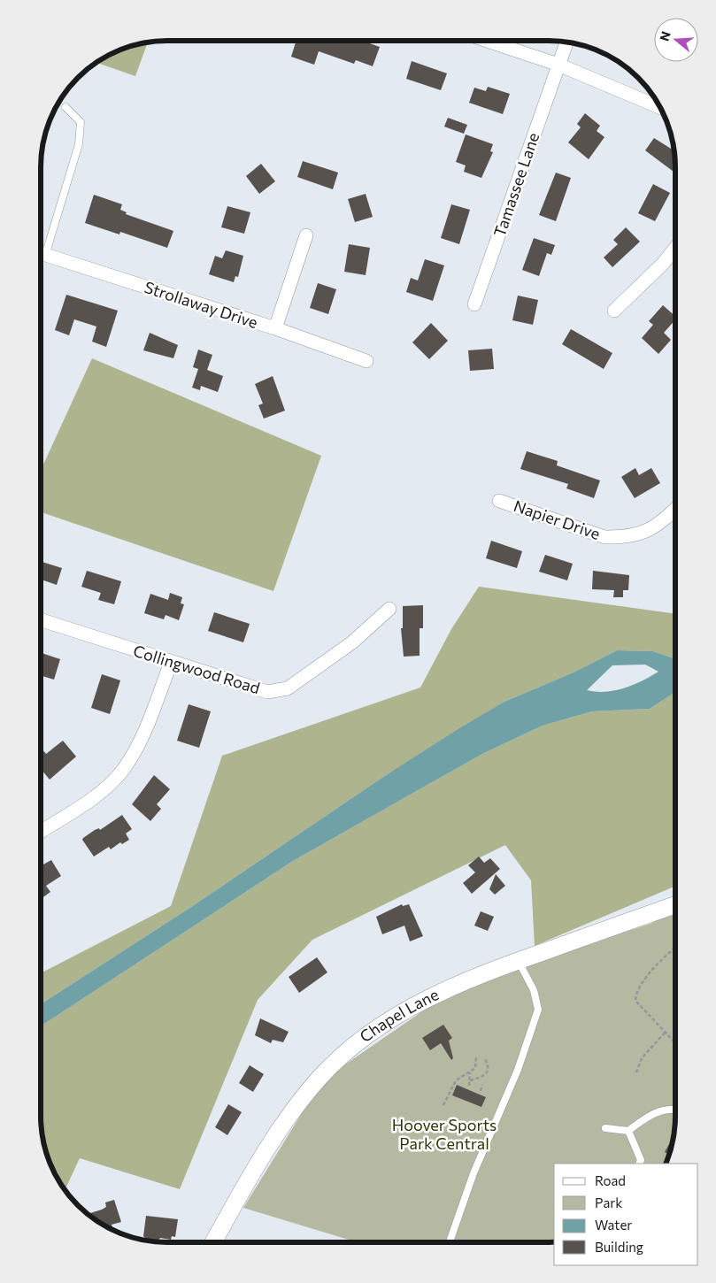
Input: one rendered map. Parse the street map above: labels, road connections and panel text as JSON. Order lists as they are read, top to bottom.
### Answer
{
  "streets": {
    "street": [
      "Tamassee Lane",
      "Strollaway Drive",
      "Napier Drive",
      "Collingwood Road",
      "Chapel Lane"
    ]
  },
  "parks": ["Hoover Sports Park Central"],
  "legend": [
    "Road",
    "Park",
    "Water",
    "Building"
  ],
  "north": "left"
}
